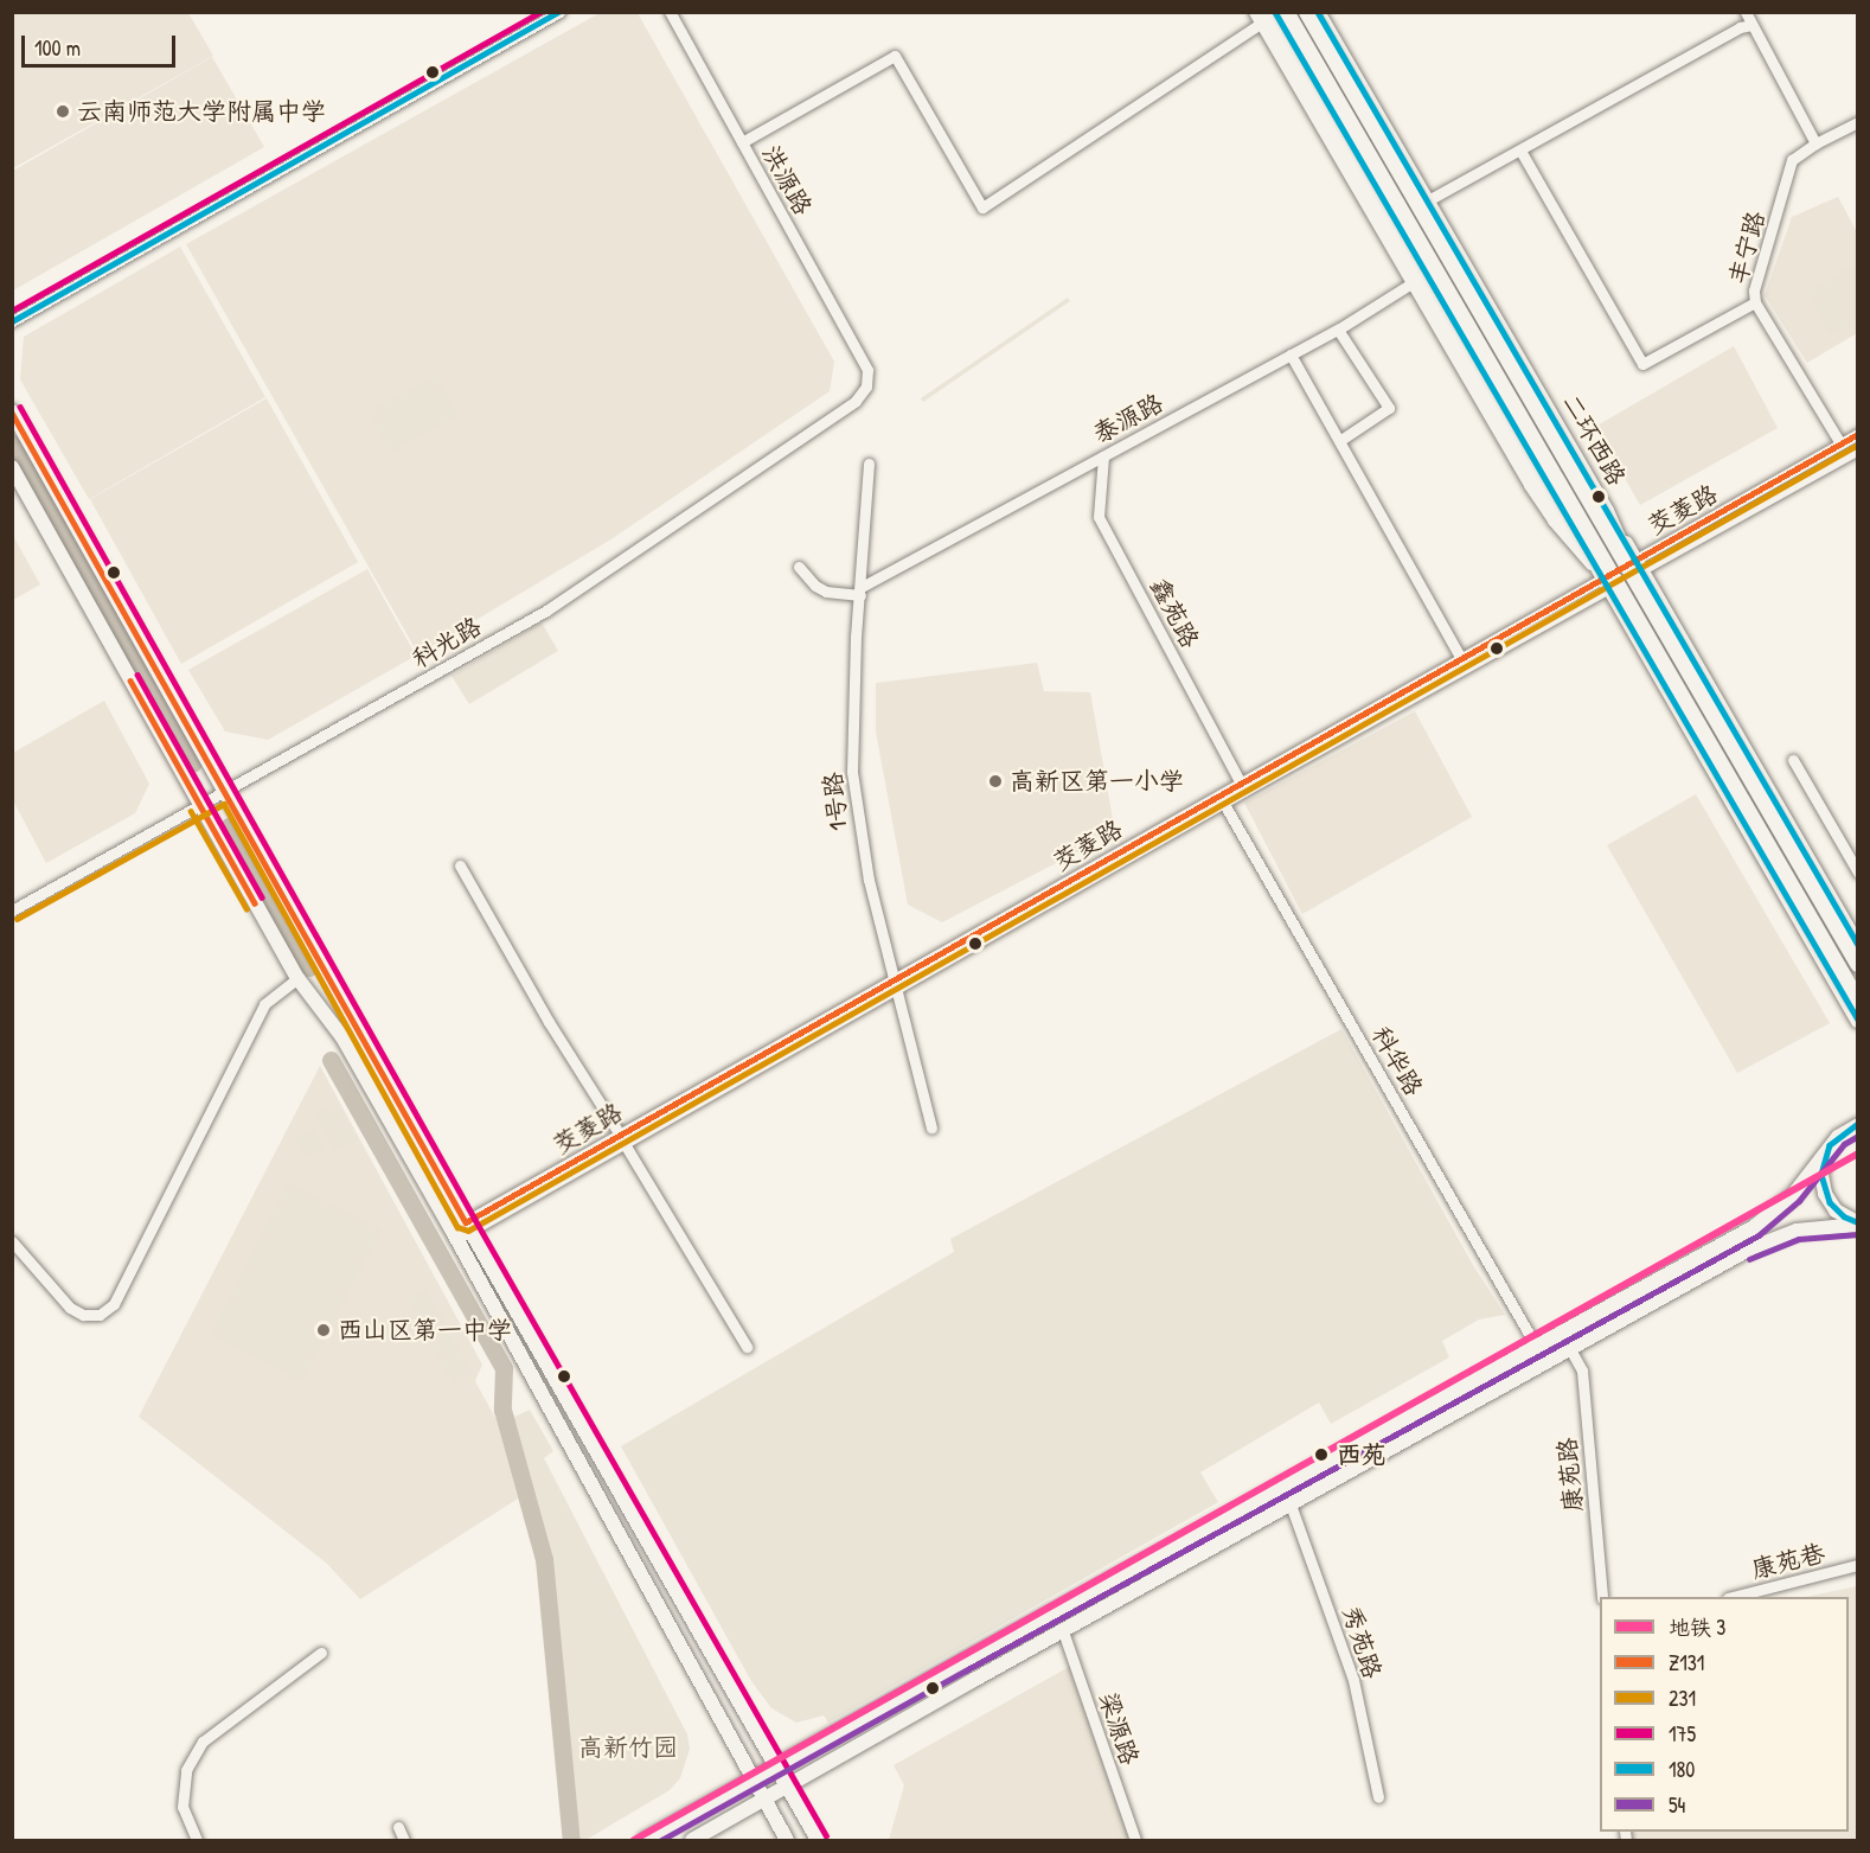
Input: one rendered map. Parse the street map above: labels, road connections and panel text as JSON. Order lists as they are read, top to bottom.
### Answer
{
  "streets": {
    "main road": ["二环西路"],
    "street": [
      "洪源路",
      "丰宁路",
      "泰源路",
      "茭菱路",
      "鑫苑路",
      "科光路",
      "1号路",
      "科华路",
      "康苑路",
      "康苑巷",
      "秀苑路",
      "梁源路"
    ]
  },
  "crossings": [
    ["洪源路", "科光路"],
    ["丰宁路", "茭菱路"],
    ["泰源路", "鑫苑路"],
    ["泰源路", "1号路"],
    ["二环西路", "茭菱路"],
    ["茭菱路", "鑫苑路"],
    ["茭菱路", "1号路"],
    ["茭菱路", "科华路"]
  ],
  "parks": ["高新竹园"],
  "places": [
    "云南师范大学附属中学",
    "高新区第一小学",
    "西山区第一中学",
    "西苑"
  ],
  "lines": [
    "transit line 175",
    "transit line 180",
    "transit line Z131",
    "transit line 231",
    "transit line 54",
    "metro line 3"
  ],
  "legend": [
    "地铁 3",
    "Z131",
    "231",
    "175",
    "180",
    "54"
  ],
  "scale_bar": "100 m"
}
